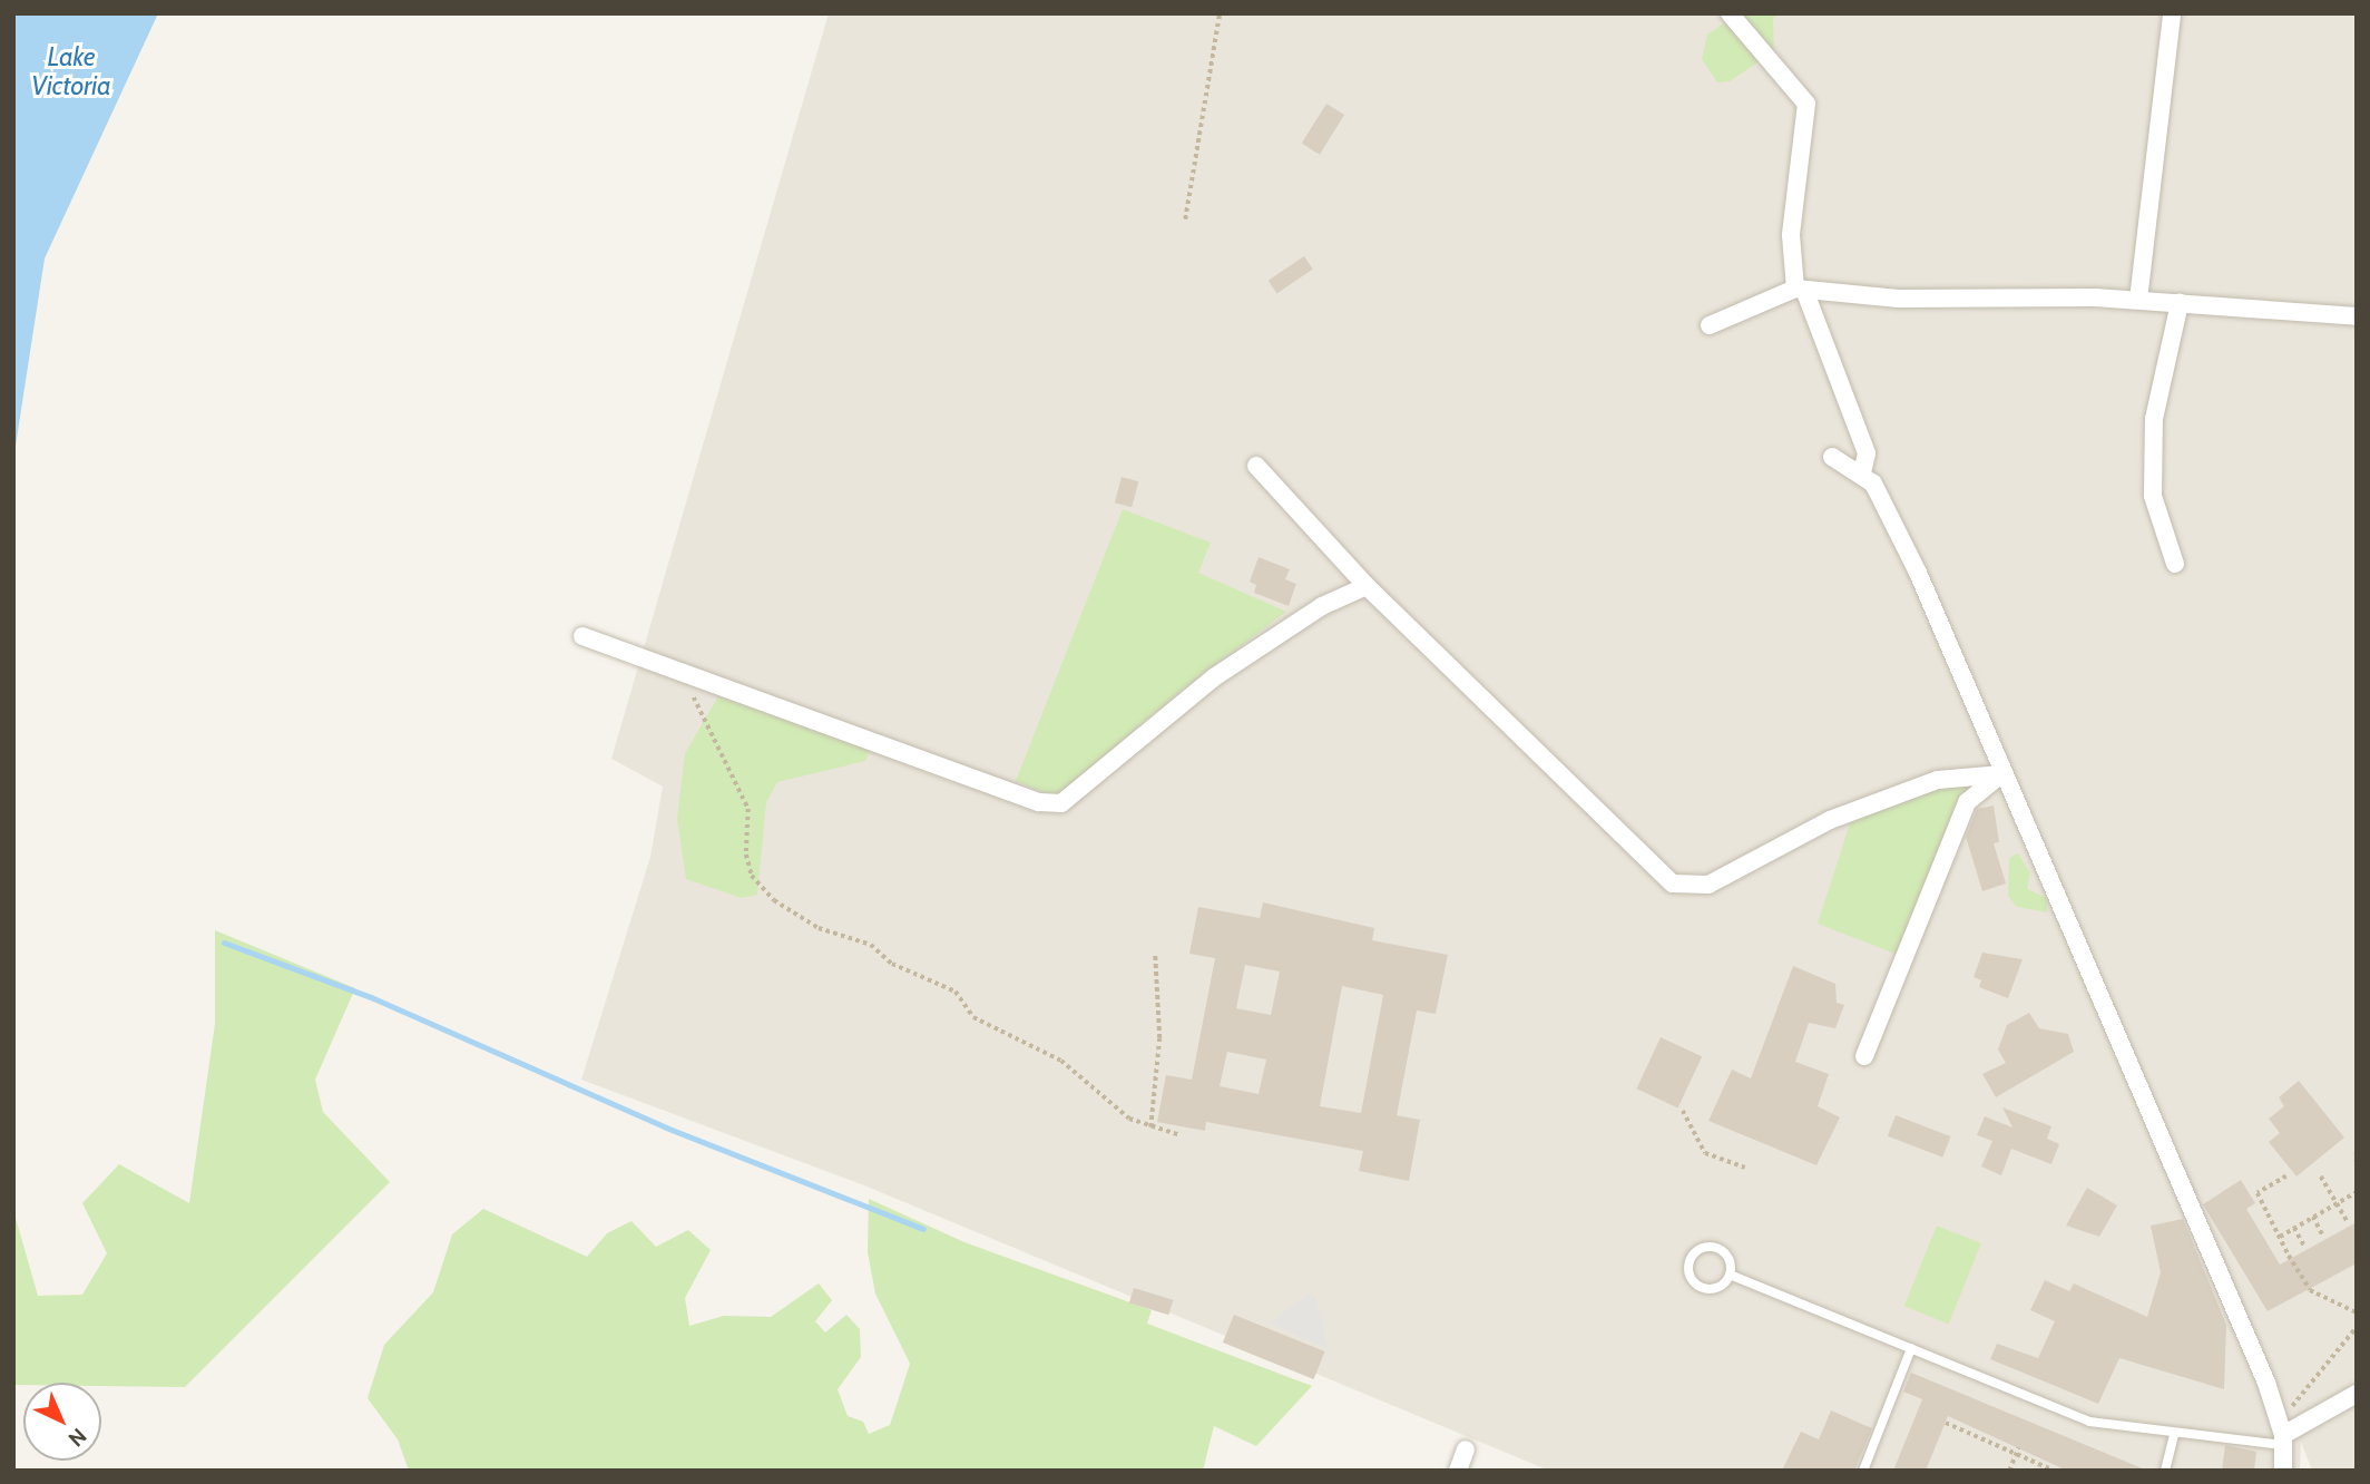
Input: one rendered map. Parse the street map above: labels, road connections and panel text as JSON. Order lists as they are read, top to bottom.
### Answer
{
  "water": ["Lake Victoria"],
  "north": "bottom right"
}
